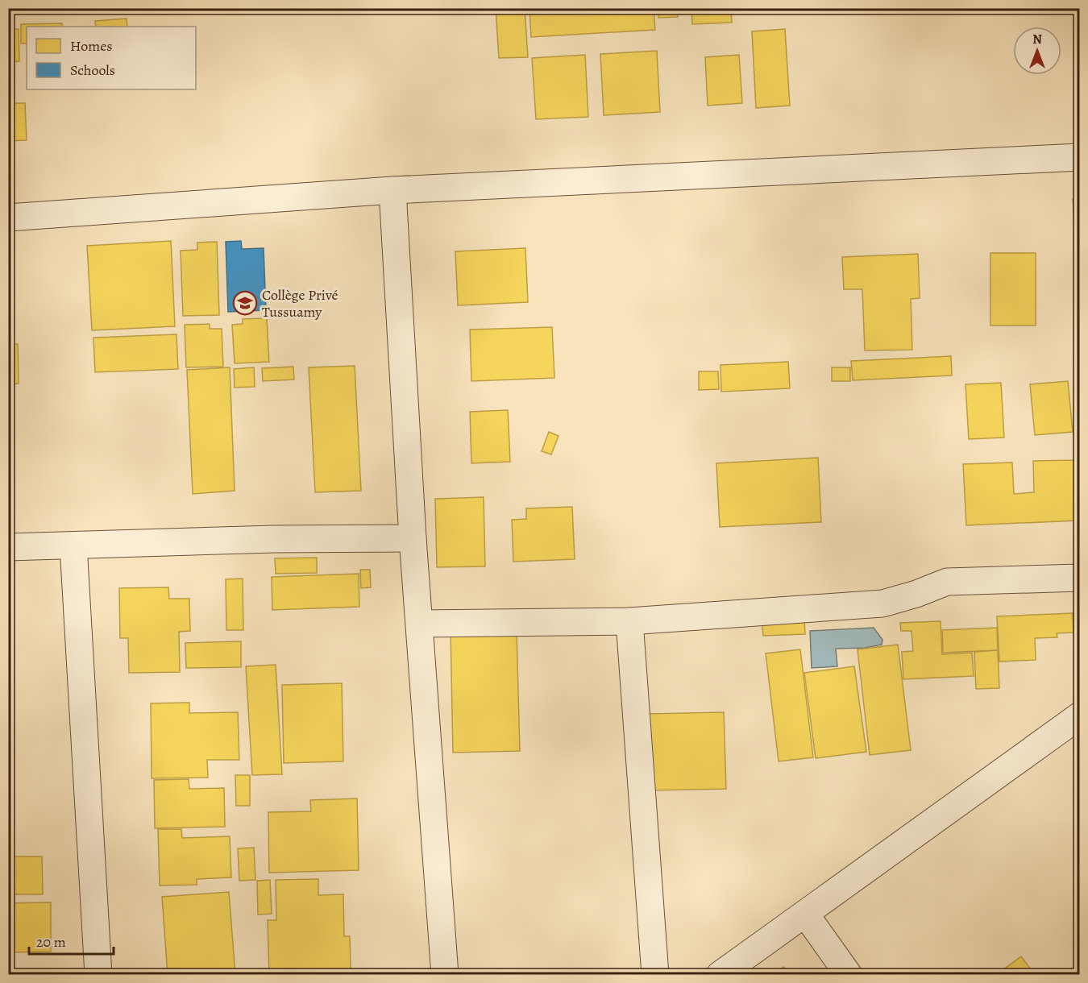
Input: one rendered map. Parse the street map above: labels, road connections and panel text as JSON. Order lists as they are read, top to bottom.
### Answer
{
  "places": {
    "school or university": ["Collège Privé Tussuamy"]
  },
  "legend": ["Homes", "Schools"],
  "scale_bar": "20 m",
  "north": "top"
}
